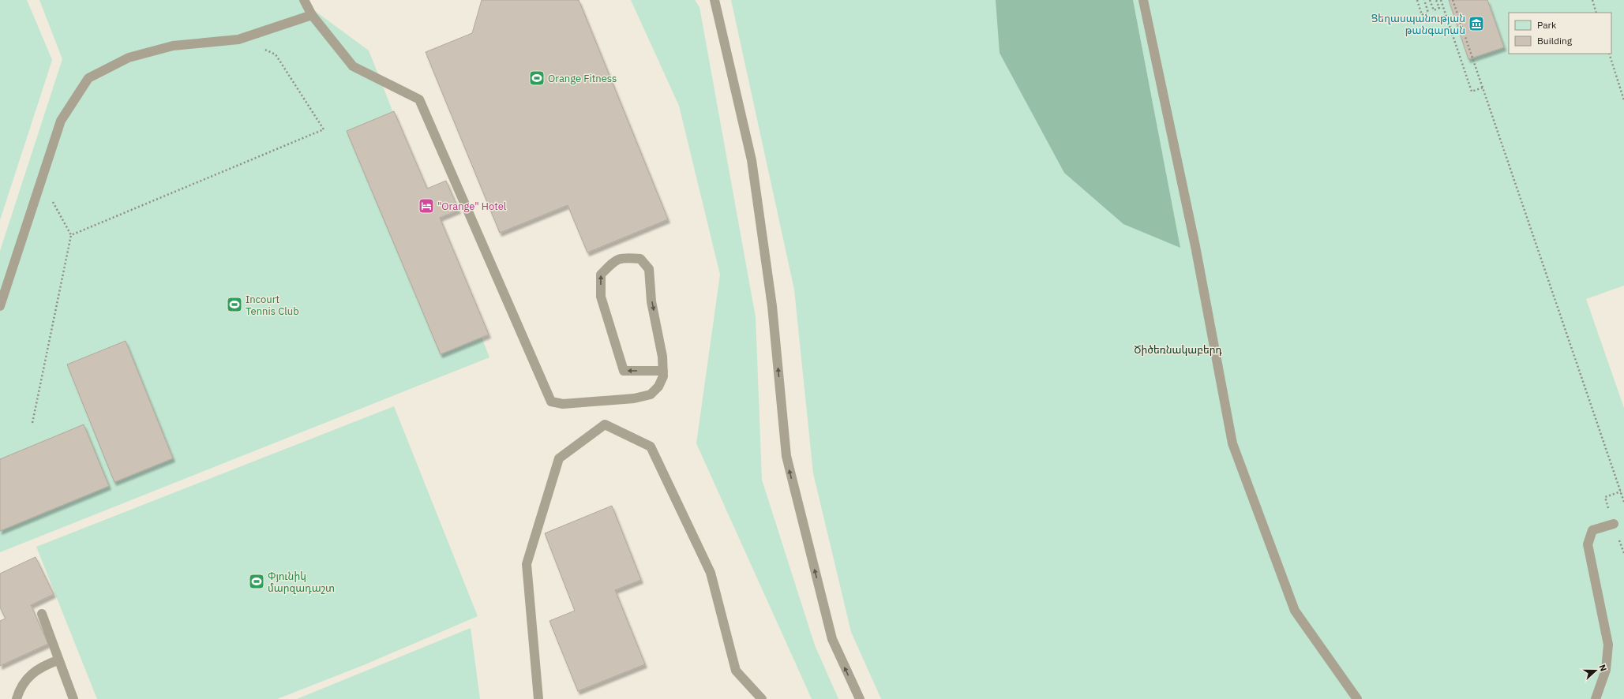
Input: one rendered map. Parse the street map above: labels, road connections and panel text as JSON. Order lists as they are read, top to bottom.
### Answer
{
  "parks": ["Ծիծեռնակաբերդ"],
  "places": {
    "museum": ["Ցեղասպանության թանգարան"],
    "sports": ["Orange Fitness", "Incourt Tennis Club", "Փյունիկ մարզադաշտ"],
    "hotel": ["\"Orange\" Hotel"]
  },
  "legend": ["Park", "Building"],
  "north": "right"
}
